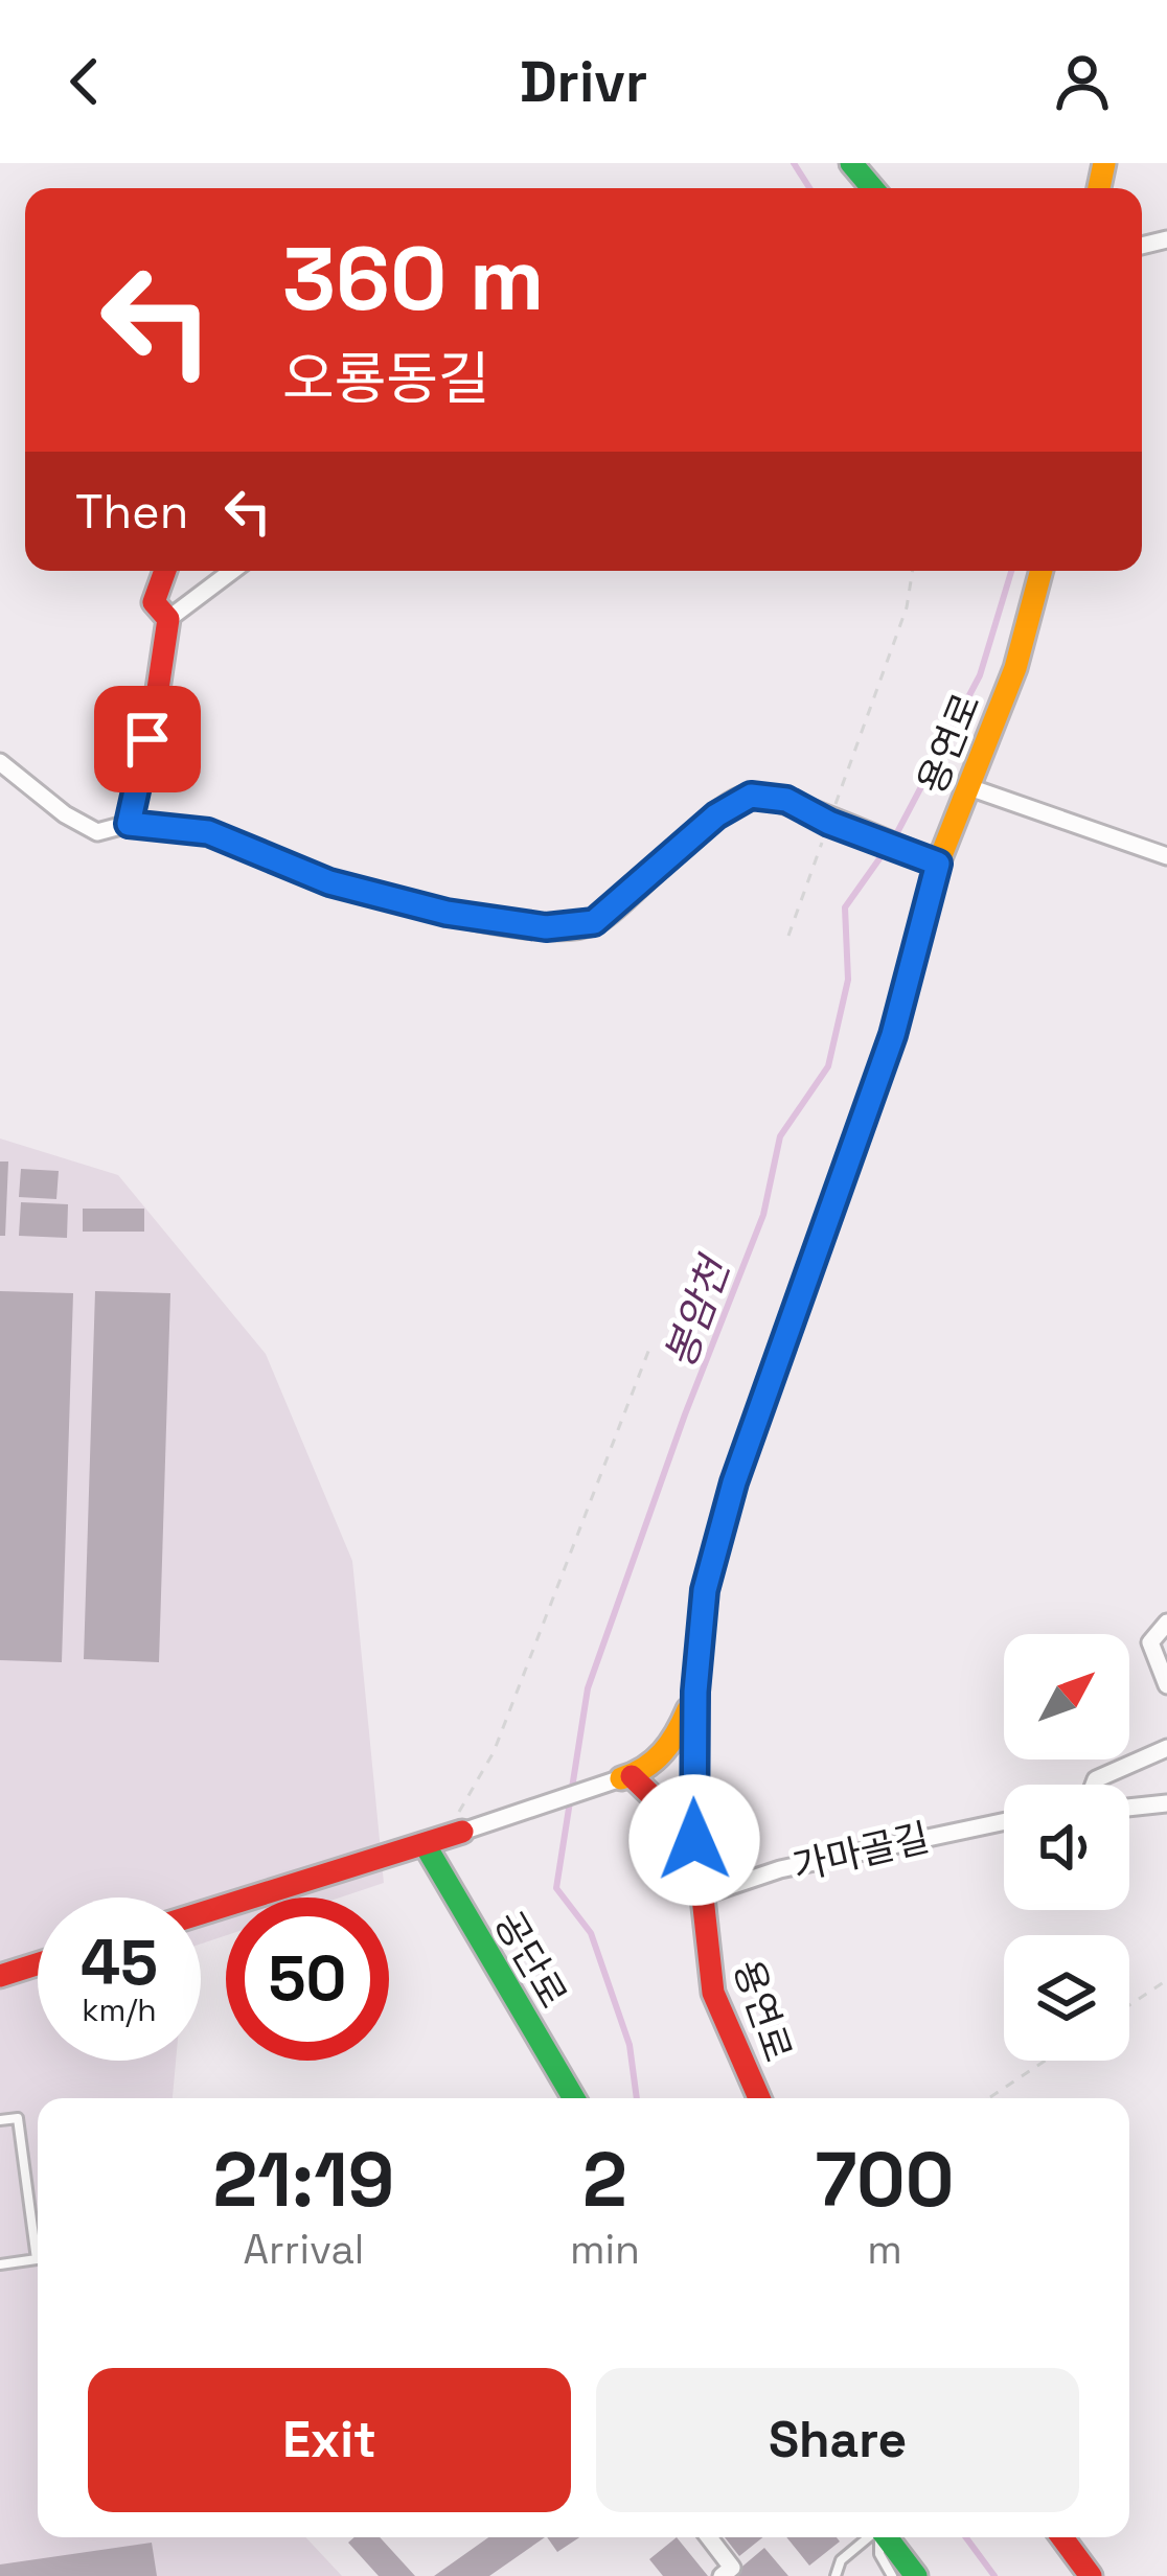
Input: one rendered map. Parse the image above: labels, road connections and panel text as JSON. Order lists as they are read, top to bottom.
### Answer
{
  "streets": {
    "street": ["용연로", "가마골길", "공단로"]
  },
  "crossings": [
    ["용연로", "가마골길"]
  ],
  "water": ["봉암천"],
  "north": "top right",
  "page": {
    "header": "Drivr",
    "turn": ["360 m", "오룡동길"],
    "then": "Then",
    "speed": "45 km/h",
    "limit": "50",
    "eta": [
      "21:19",
      "Arrival",
      "2",
      "min",
      "700",
      "m"
    ],
    "buttons": ["Exit", "Share"]
  }
}
